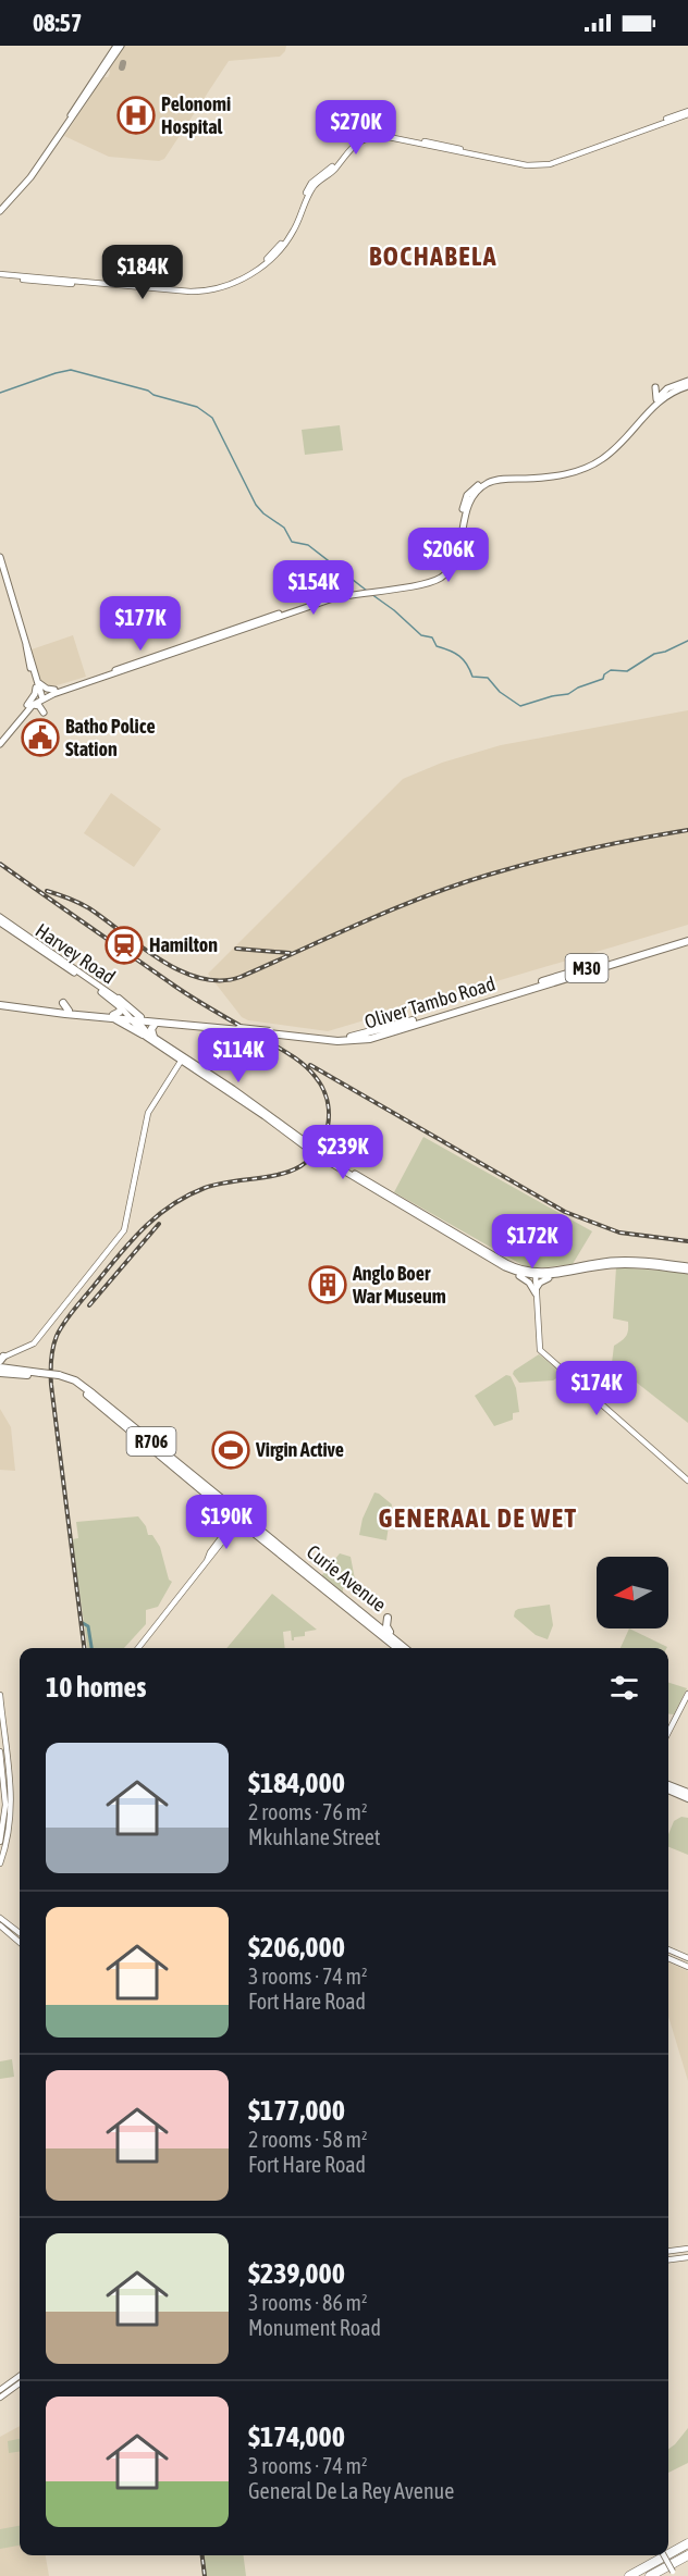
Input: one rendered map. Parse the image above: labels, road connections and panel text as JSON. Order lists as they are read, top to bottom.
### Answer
{
  "streets": {
    "main road": [
      "Harvey Road",
      "M30",
      "Oliver Tambo Road",
      "R706",
      "Curie Avenue"
    ]
  },
  "crossings": [
    ["Harvey Road", "Oliver Tambo Road"],
    ["R706", "Curie Avenue"]
  ],
  "districts": ["BOCHABELA", "GENERAAL DE WET"],
  "places": {
    "hospital": ["Pelonomi Hospital"],
    "public building": ["Batho Police Station"],
    "station": ["Hamilton"],
    "building": ["Anglo Boer War Museum"],
    "sports": ["Virgin Active"]
  },
  "north": "left",
  "page": {
    "status": "08:57",
    "price": [
      "$270K",
      "$184K",
      "$206K",
      "$154K",
      "$177K",
      "$114K",
      "$239K",
      "$172K",
      "$174K",
      "$190K"
    ],
    "heading": "10 homes",
    "list": [
      {
        "name": "$184,000",
        "note": "2 rooms · 76 m² · Mkuhlane Street"
      },
      {
        "name": "$206,000",
        "note": "3 rooms · 74 m² · Fort Hare Road"
      },
      {
        "name": "$177,000",
        "note": "2 rooms · 58 m² · Fort Hare Road"
      },
      {
        "name": "$239,000",
        "note": "3 rooms · 86 m² · Monument Road"
      },
      {
        "name": "$174,000",
        "note": "3 rooms · 74 m² · General De La Rey Avenue"
      }
    ]
  }
}
